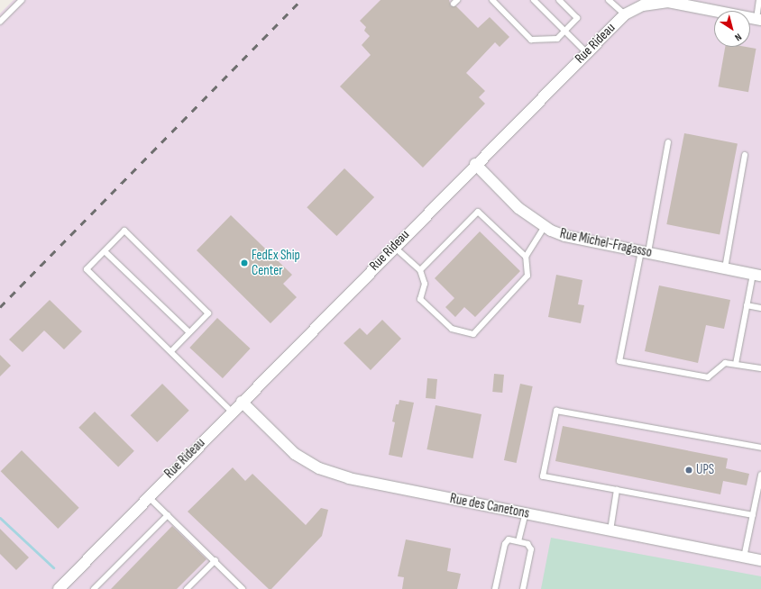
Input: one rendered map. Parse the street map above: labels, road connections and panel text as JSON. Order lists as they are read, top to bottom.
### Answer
{
  "streets": {
    "street": ["Rue Rideau", "Rue Michel-Fragasso", "Rue des Canetons"]
  },
  "crossings": [
    ["Rue Rideau", "Rue Michel-Fragasso"],
    ["Rue Rideau", "Rue des Canetons"]
  ],
  "places": ["FedEx Ship Center", "UPS"],
  "north": "bottom right"
}
